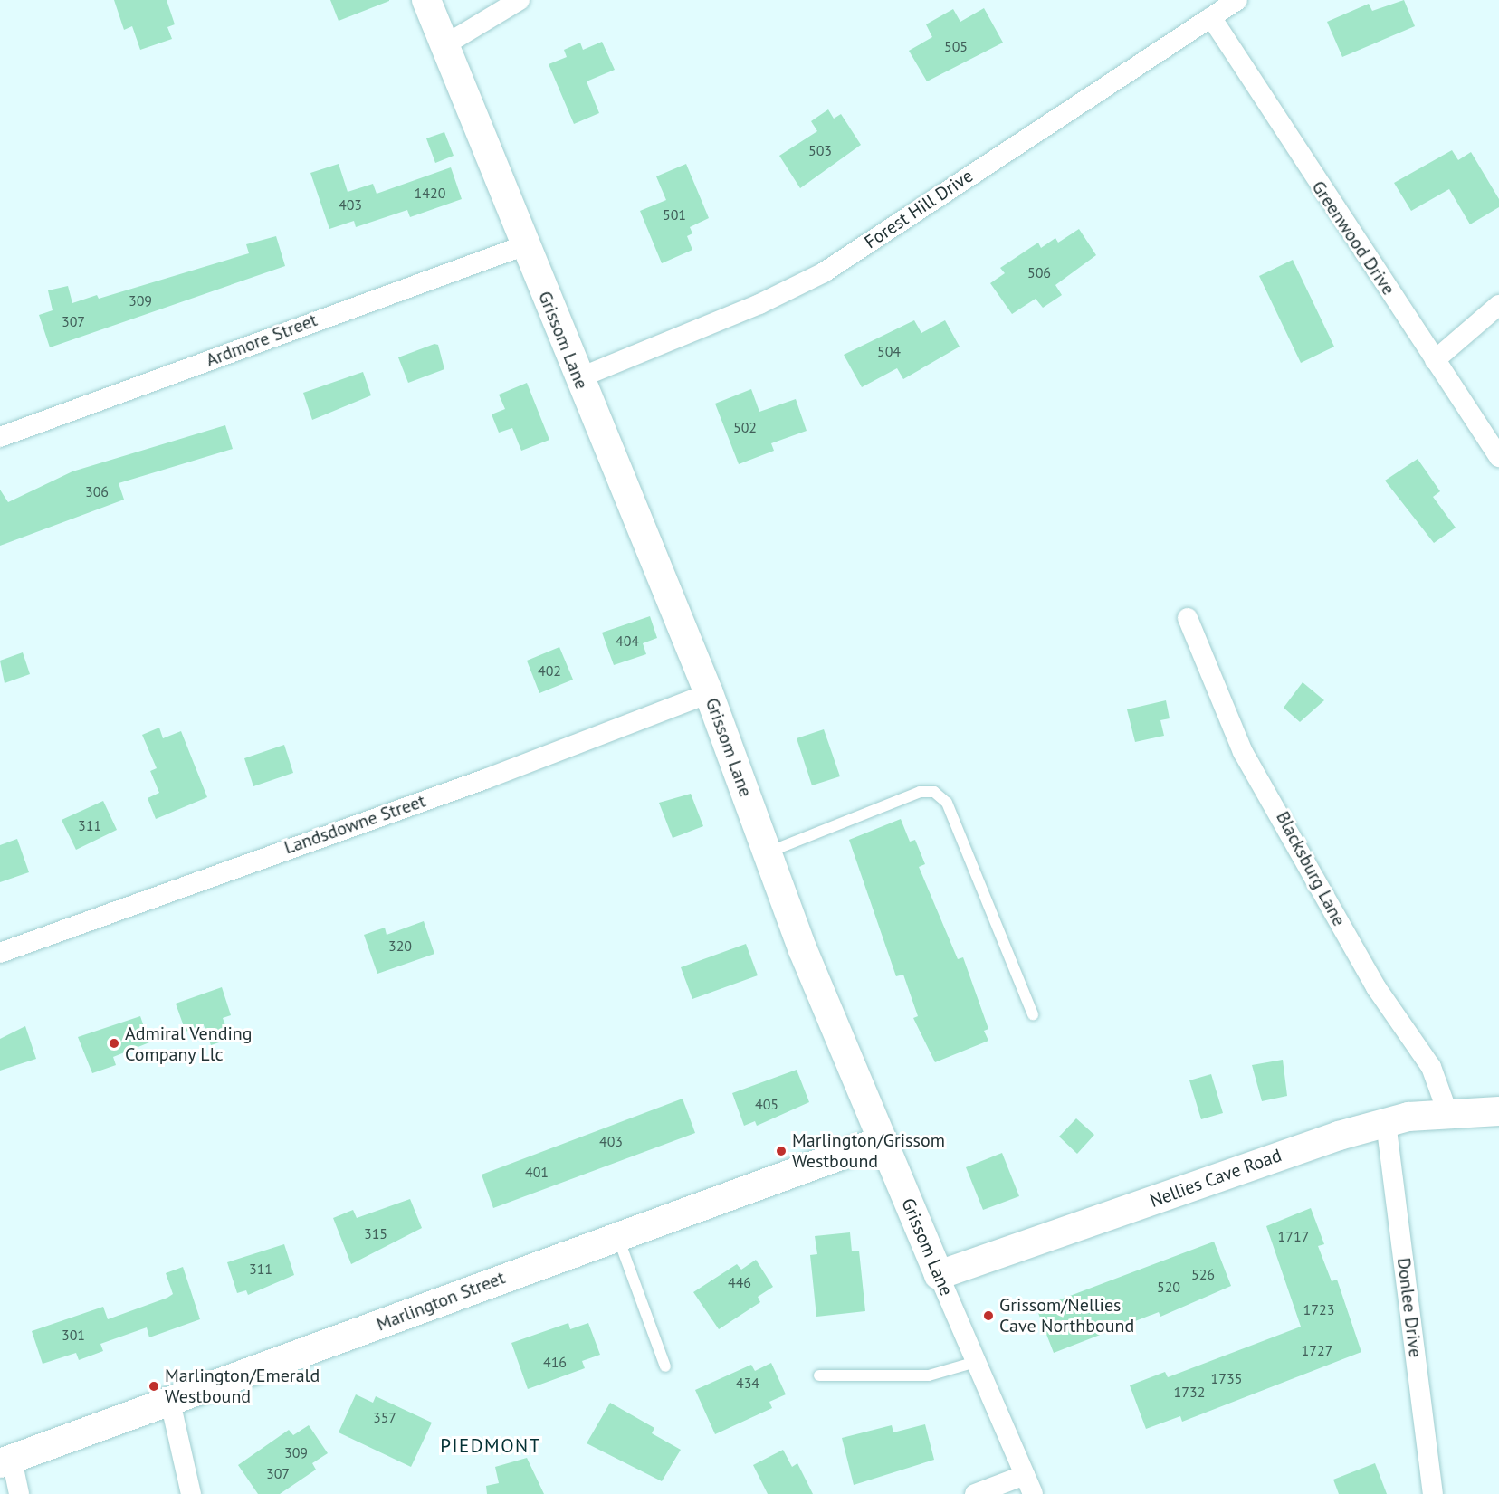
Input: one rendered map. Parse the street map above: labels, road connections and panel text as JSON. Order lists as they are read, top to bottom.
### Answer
{
  "streets": {
    "street": [
      "Forest Hill Drive",
      "Greenwood Drive",
      "Ardmore Street",
      "Grissom Lane",
      "Landsdowne Street",
      "Blacksburg Lane",
      "Nellies Cave Road",
      "Marlington Street",
      "Donlee Drive"
    ]
  },
  "crossings": [
    ["Forest Hill Drive", "Greenwood Drive"],
    ["Forest Hill Drive", "Grissom Lane"],
    ["Ardmore Street", "Grissom Lane"],
    ["Grissom Lane", "Landsdowne Street"],
    ["Grissom Lane", "Nellies Cave Road"],
    ["Grissom Lane", "Marlington Street"],
    ["Blacksburg Lane", "Nellies Cave Road"],
    ["Nellies Cave Road", "Donlee Drive"]
  ],
  "districts": ["PIEDMONT"],
  "places": [
    "Admiral Vending Company Llc",
    "Marlington/Grissom Westbound",
    "Grissom/Nellies Cave Northbound",
    "Marlington/Emerald Westbound"
  ],
  "house_numbers": [
    "505",
    "503",
    "1420",
    "403",
    "501",
    "506",
    "309",
    "307",
    "504",
    "502",
    "306",
    "404",
    "402",
    "311",
    "320",
    "405",
    "403",
    "401",
    "315",
    "1717",
    "311",
    "526",
    "446",
    "520",
    "1723",
    "301",
    "1727",
    "416",
    "1735",
    "434",
    "1732",
    "357",
    "309",
    "307"
  ]
}
